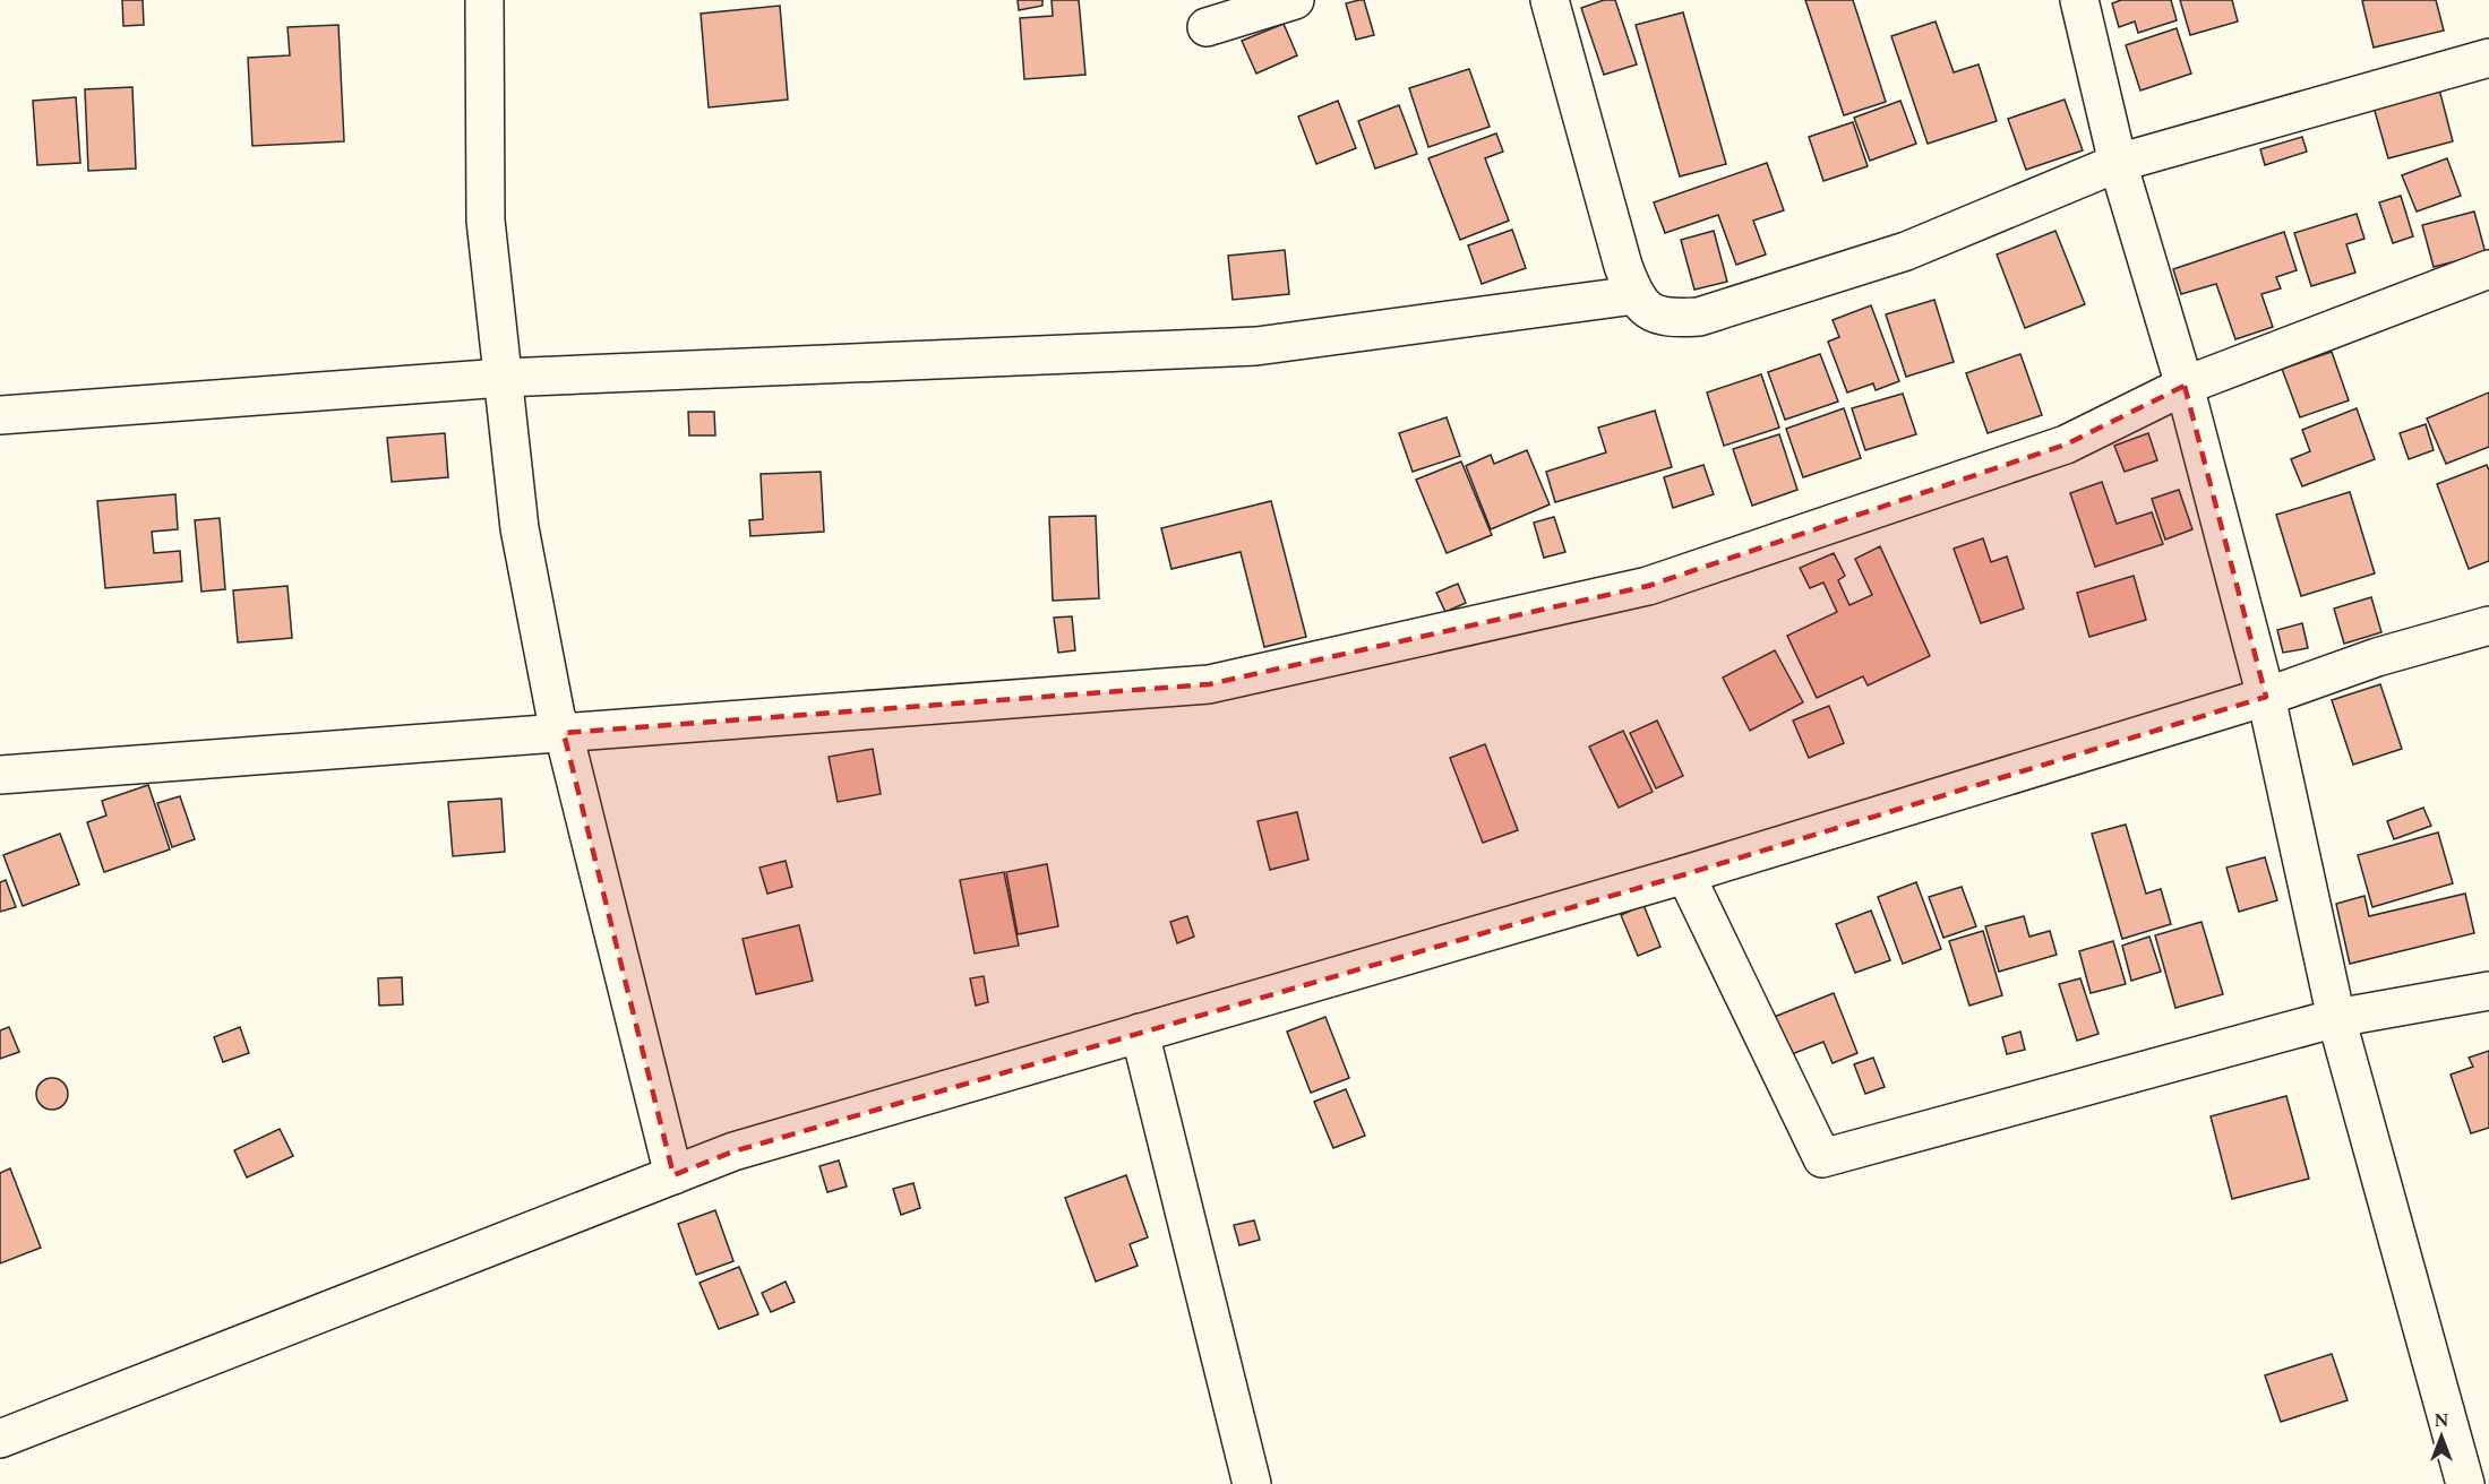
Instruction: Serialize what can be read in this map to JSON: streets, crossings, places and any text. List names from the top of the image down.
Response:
{
  "north": "top"
}
